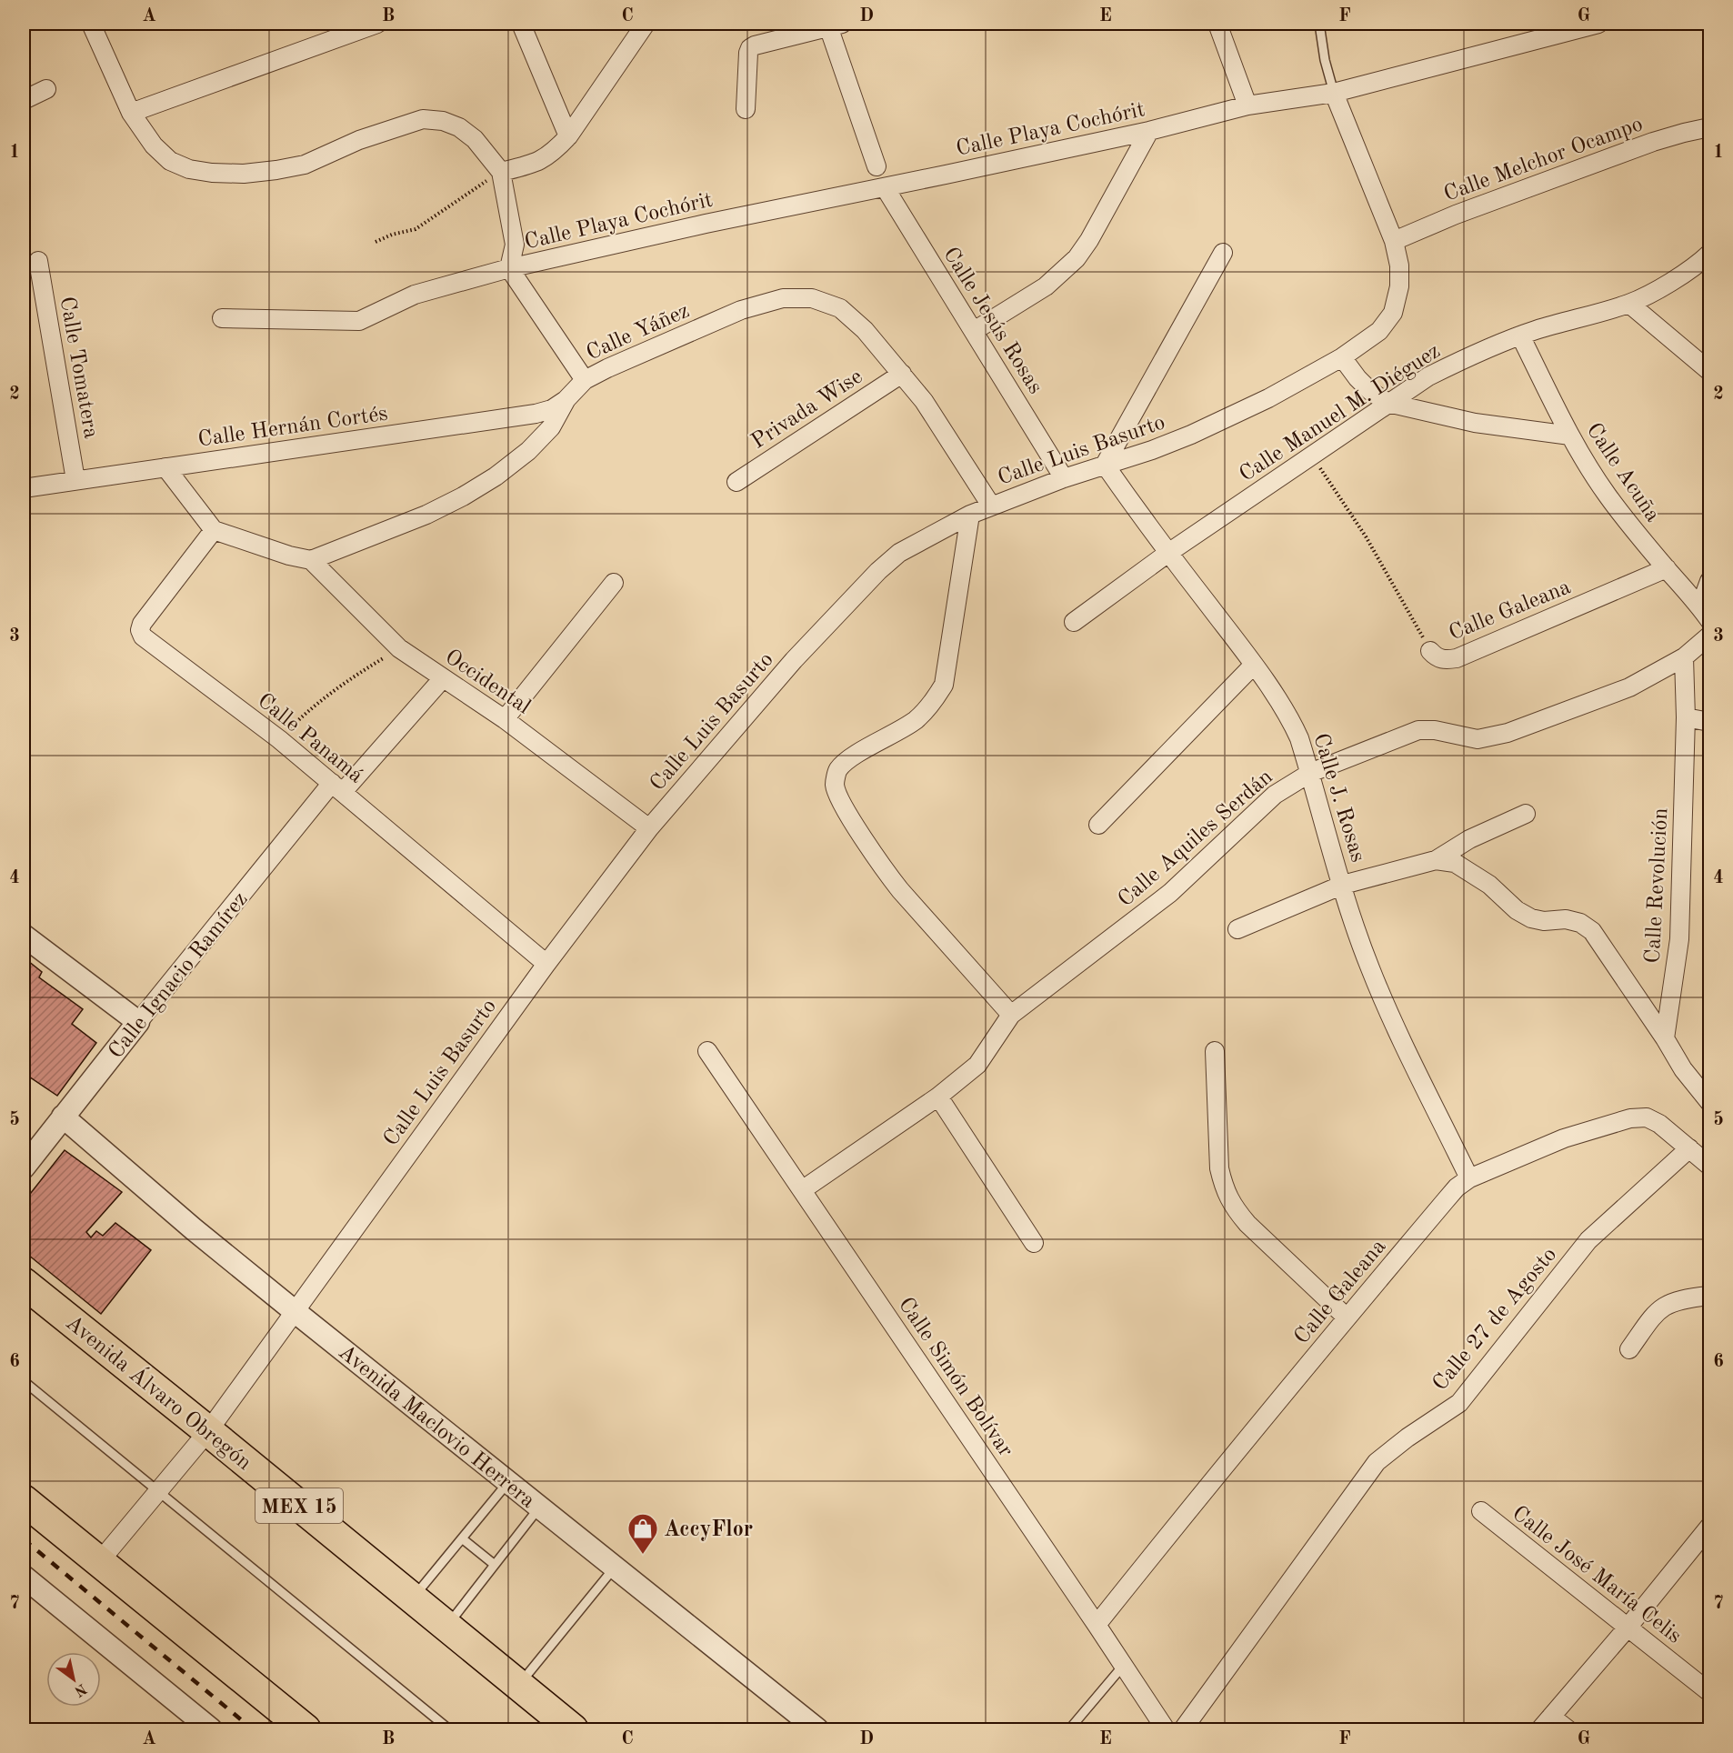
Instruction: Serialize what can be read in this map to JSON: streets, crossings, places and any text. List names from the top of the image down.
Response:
{
  "streets": {
    "highway": ["Avenida Álvaro Obregón", "MEX 15"],
    "street": [
      "Calle Playa Cochórit",
      "Calle Melchor Ocampo",
      "Calle Jesús Rosas",
      "Calle Yáñez",
      "Calle Tomatera",
      "Privada Wise",
      "Calle Manuel M. Diéguez",
      "Calle Hernán Cortés",
      "Calle Luis Basurto",
      "Calle Acuña",
      "Calle Galeana",
      "Occidental",
      "Calle Panamá",
      "Calle J. Rosas",
      "Calle Aquiles Serdán",
      "Calle Revolución",
      "Calle Ignacio Ramírez",
      "Calle 27 de Agosto",
      "Calle Simón Bolívar",
      "Avenida Maclovio Herrera",
      "Calle José María Celis"
    ]
  },
  "crossings": [
    ["Calle Playa Cochórit", "Calle Jesús Rosas"],
    ["Calle Playa Cochórit", "Calle Luis Basurto"],
    ["Calle Melchor Ocampo", "Calle Luis Basurto"],
    ["Calle Jesús Rosas", "Calle Luis Basurto"],
    ["Calle Yáñez", "Privada Wise"],
    ["Calle Yáñez", "Calle Hernán Cortés"],
    ["Calle Yáñez", "Calle Luis Basurto"],
    ["Calle Yáñez", "Occidental"],
    ["Calle Tomatera", "Calle Hernán Cortés"],
    ["Calle Manuel M. Diéguez", "Calle Acuña"],
    ["Calle Manuel M. Diéguez", "Calle Galeana"],
    ["Calle Manuel M. Diéguez", "Calle J. Rosas"],
    ["Calle Luis Basurto", "Occidental"],
    ["Calle Luis Basurto", "Calle Panamá"],
    ["Calle Luis Basurto", "Calle J. Rosas"],
    ["Calle Luis Basurto", "Avenida Álvaro Obregón"],
    ["Calle Luis Basurto", "Avenida Maclovio Herrera"],
    ["Calle Acuña", "Calle Galeana"],
    ["Calle Galeana", "Calle J. Rosas"],
    ["Calle Galeana", "Calle 27 de Agosto"],
    ["Calle Galeana", "Calle Simón Bolívar"],
    ["Occidental", "Calle Ignacio Ramírez"],
    ["Calle Panamá", "Calle Ignacio Ramírez"],
    ["Calle J. Rosas", "Calle Aquiles Serdán"],
    ["Calle Aquiles Serdán", "Calle Revolución"],
    ["Calle Aquiles Serdán", "Calle Simón Bolívar"],
    ["Calle Ignacio Ramírez", "Avenida Maclovio Herrera"]
  ],
  "places": {
    "shop": ["AccyFlor"]
  },
  "north": "bottom right",
  "grid": {
    "columns": [
      "A",
      "B",
      "C",
      "D",
      "E",
      "F",
      "G"
    ],
    "rows": [
      "1",
      "2",
      "3",
      "4",
      "5",
      "6",
      "7"
    ]
  }
}
